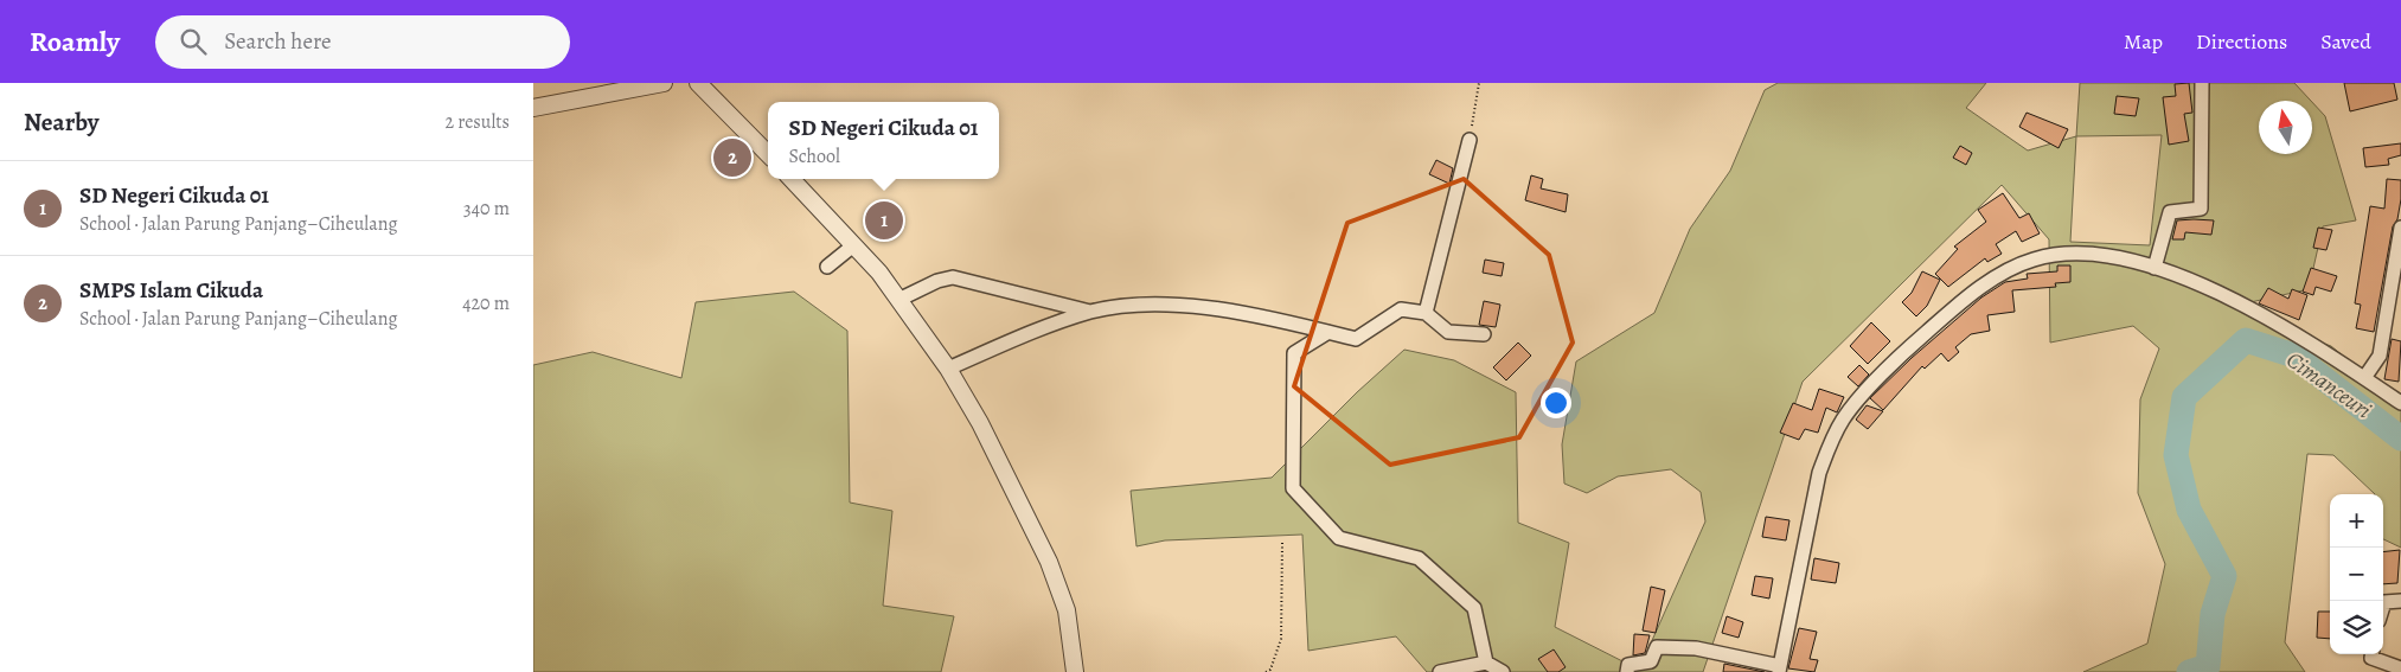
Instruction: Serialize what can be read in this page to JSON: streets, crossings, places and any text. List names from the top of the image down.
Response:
{
  "water": ["Cimanceuri"],
  "north": "top",
  "page": {
    "header": "Roamly",
    "search": "Search here",
    "nav": ["Map", "Directions", "Saved"],
    "heading": ["Nearby", "2 results"],
    "popup": ["SD Negeri Cikuda 01", "School"],
    "pins": ["2", "1"],
    "list": [
      {
        "mark": "1",
        "name": "SD Negeri Cikuda 01",
        "note": "School · Jalan Parung Panjang–Ciheulang",
        "value": "340 m"
      },
      {
        "mark": "2",
        "name": "SMPS Islam Cikuda",
        "note": "School · Jalan Parung Panjang–Ciheulang",
        "value": "420 m"
      }
    ],
    "map_buttons": ["+", "−"]
  }
}
